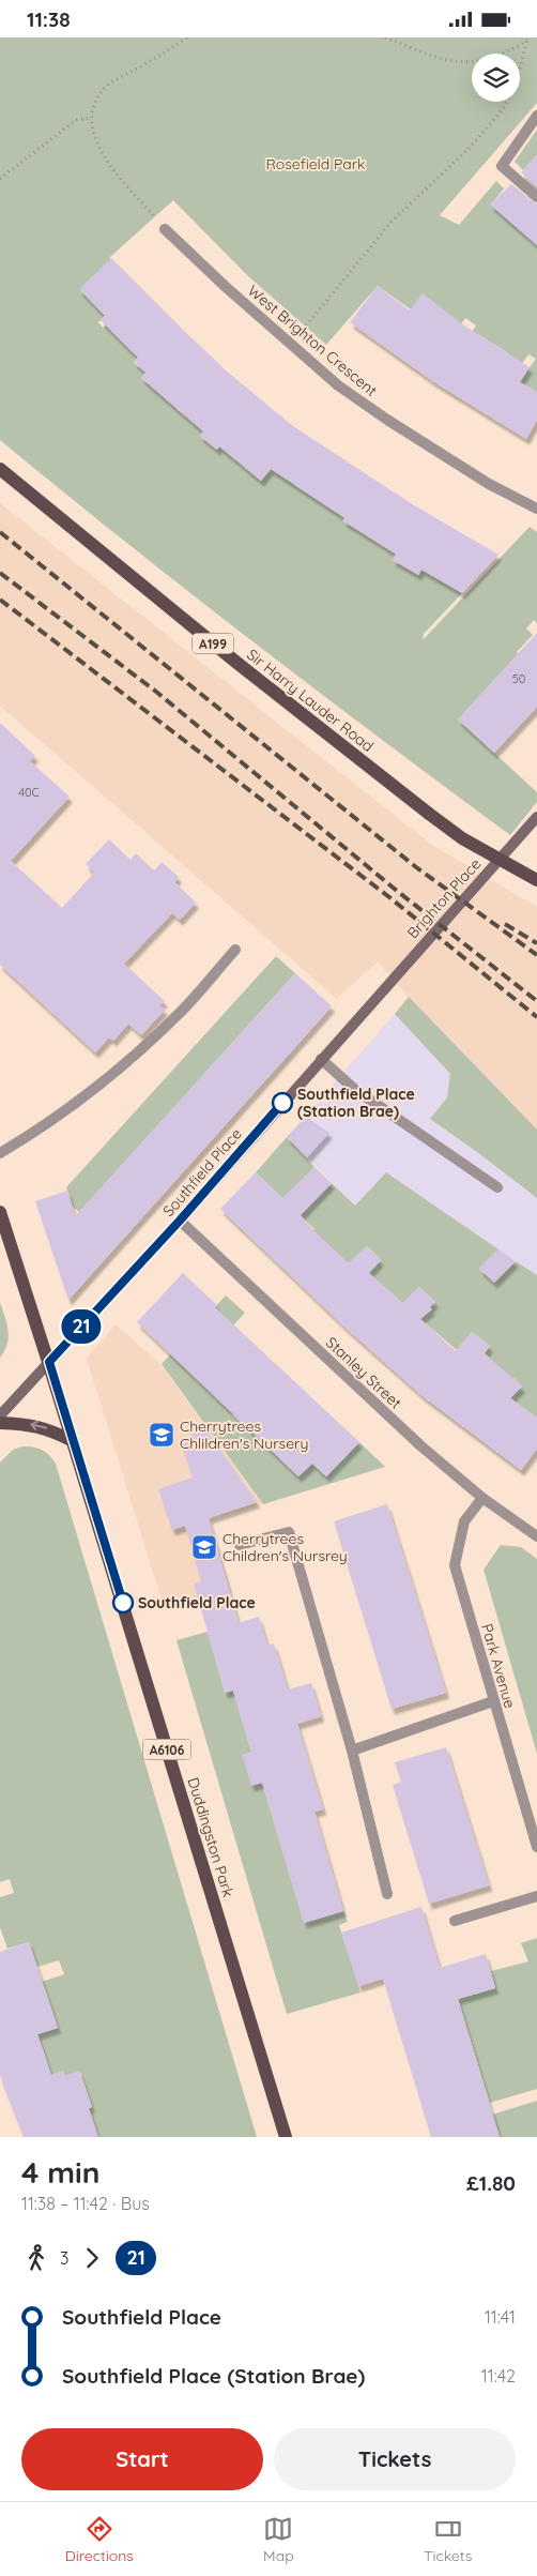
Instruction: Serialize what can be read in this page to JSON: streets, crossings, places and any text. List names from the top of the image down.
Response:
{
  "streets": {
    "main road": [
      "A199",
      "Sir Harry Lauder Road",
      "A6106",
      "Duddingston Park"
    ],
    "street": [
      "West Brighton Crescent",
      "Brighton Place",
      "Southfield Place",
      "Stanley Street",
      "Park Avenue"
    ]
  },
  "crossings": [
    ["Brighton Place", "Southfield Place"],
    ["Southfield Place", "Stanley Street"],
    ["Southfield Place", "A6106"],
    ["Southfield Place", "Duddingston Park"],
    ["Stanley Street", "Park Avenue"],
    ["A6106", "Duddingston Park"]
  ],
  "parks": ["Rosefield Park"],
  "places": {
    "other": ["Southfield Place (Station Brae)", "Southfield Place"],
    "school or university": ["Cherrytrees Chlildren's Nursery", "Cherrytrees Children's Nursrey"]
  },
  "lines": ["bus line 21"],
  "house_numbers": ["50", "40C"],
  "page": {
    "status": "11:38",
    "on_map": "21",
    "heading": ["4 min", "11:38 – 11:42 · Bus", "£1.80"],
    "legs": ["3", "21"],
    "list": [
      {
        "name": "Southfield Place",
        "value": "11:41"
      },
      {
        "name": "Southfield Place (Station Brae)",
        "value": "11:42"
      }
    ],
    "buttons": ["Start", "Tickets"],
    "tabs": ["Directions", "Map", "Tickets"]
  }
}
